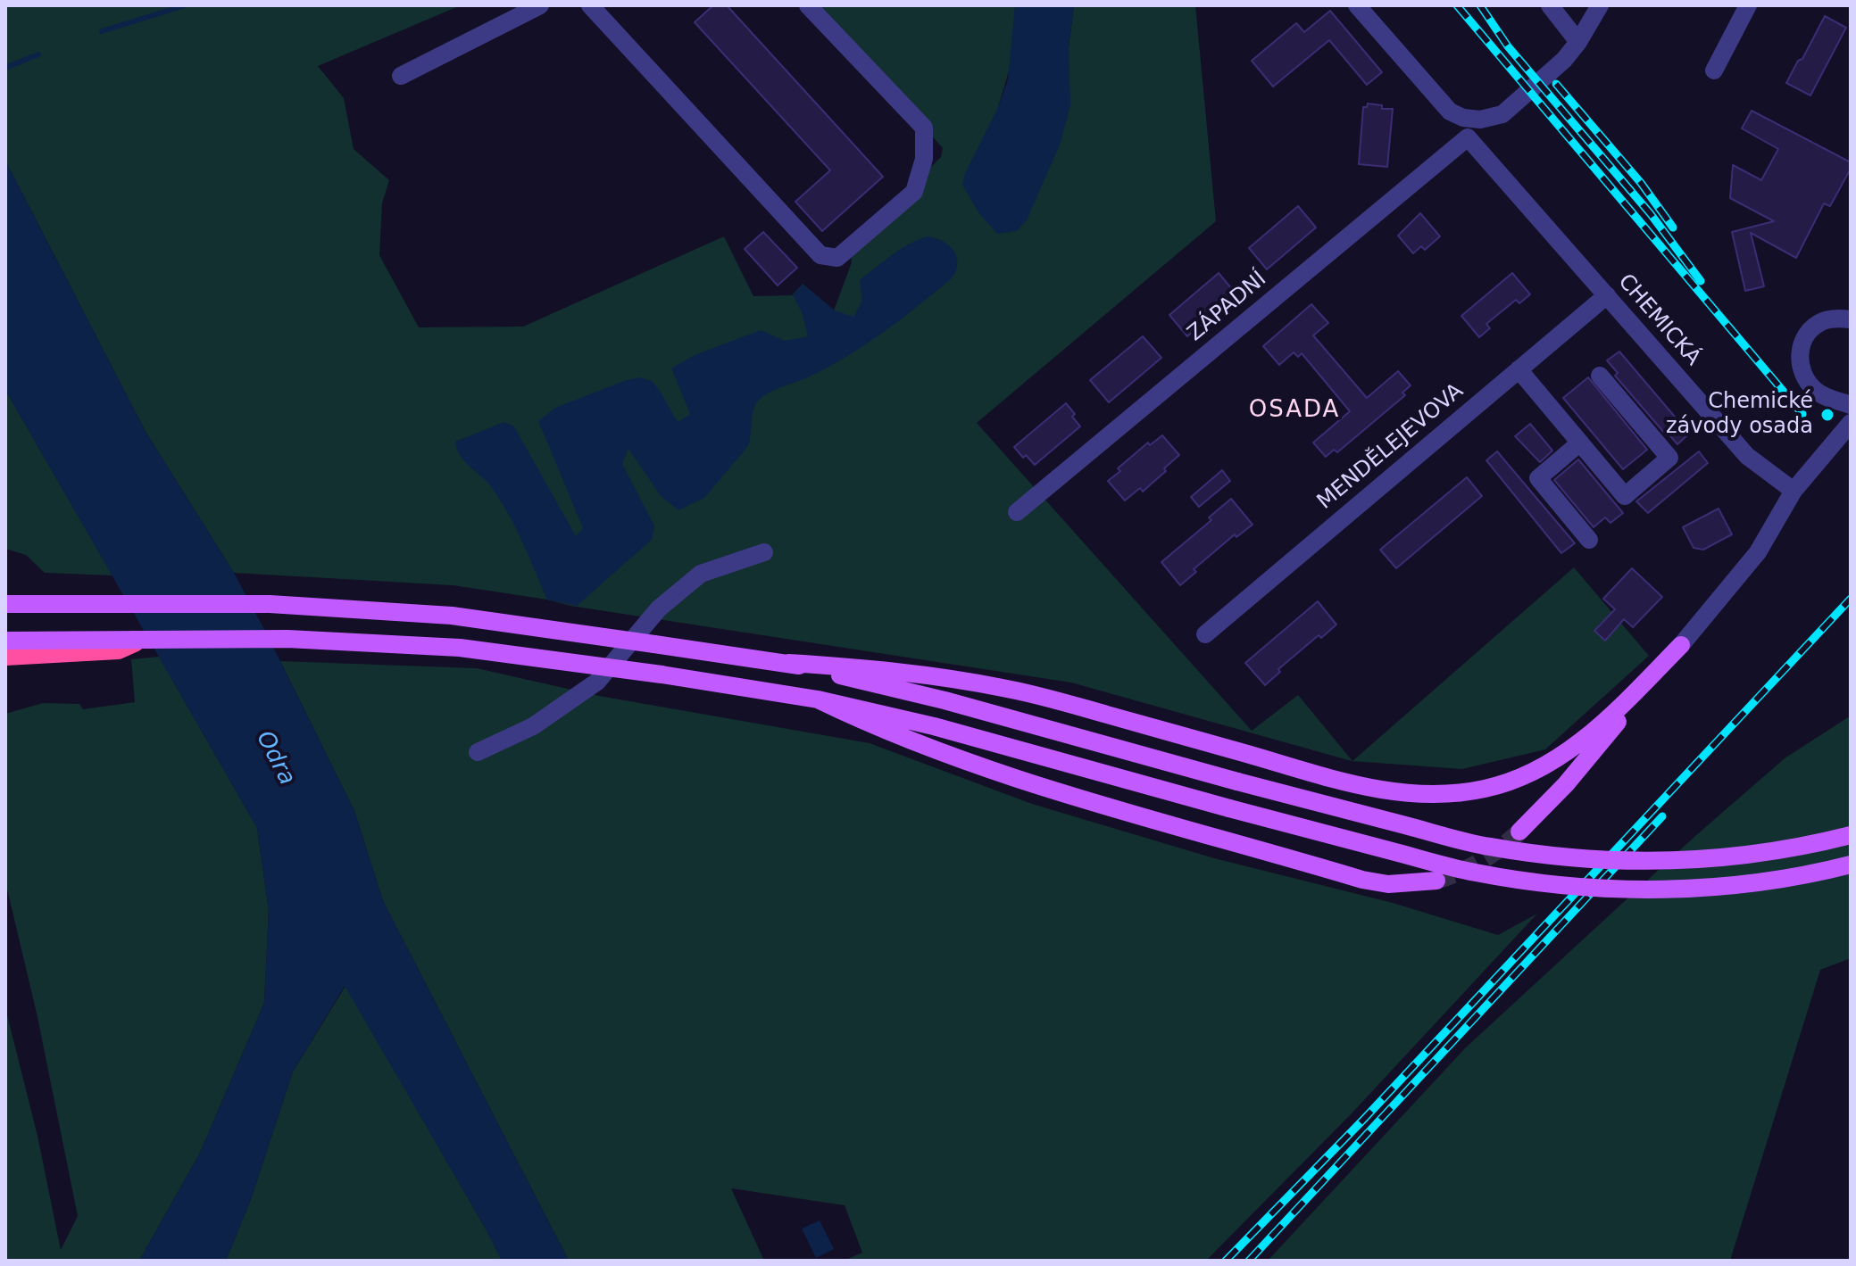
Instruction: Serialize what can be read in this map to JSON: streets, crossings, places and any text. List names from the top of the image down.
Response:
{
  "streets": {
    "street": ["ZÁPADNÍ", "CHEMICKÁ", "MENDĚLEJEVOVA"]
  },
  "crossings": [
    ["ZÁPADNÍ", "CHEMICKÁ"],
    ["CHEMICKÁ", "MENDĚLEJEVOVA"]
  ],
  "districts": ["OSADA"],
  "water": ["Odra"],
  "places": ["Chemické závody osada"]
}
